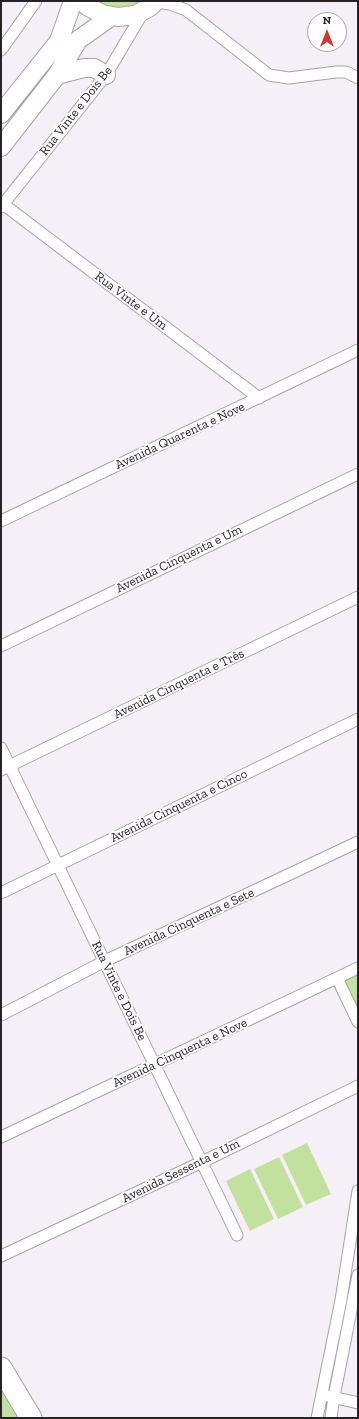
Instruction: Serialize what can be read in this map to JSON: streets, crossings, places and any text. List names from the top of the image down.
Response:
{
  "streets": {
    "street": [
      "Rua Vinte e Dois Be",
      "Rua Vinte e Um",
      "Avenida Quarenta e Nove",
      "Avenida Cinquenta e Um",
      "Avenida Cinquenta e Três",
      "Avenida Cinquenta e Cinco",
      "Avenida Cinquenta e Sete",
      "Avenida Cinquenta e Nove",
      "Avenida Sessenta e Um"
    ]
  },
  "crossings": [
    ["Rua Vinte e Dois Be", "Rua Vinte e Um"],
    ["Rua Vinte e Dois Be", "Avenida Cinquenta e Três"],
    ["Rua Vinte e Dois Be", "Avenida Cinquenta e Cinco"],
    ["Rua Vinte e Dois Be", "Avenida Cinquenta e Sete"],
    ["Rua Vinte e Dois Be", "Avenida Cinquenta e Nove"],
    ["Rua Vinte e Dois Be", "Avenida Sessenta e Um"],
    ["Rua Vinte e Um", "Avenida Quarenta e Nove"]
  ],
  "north": "top"
}
